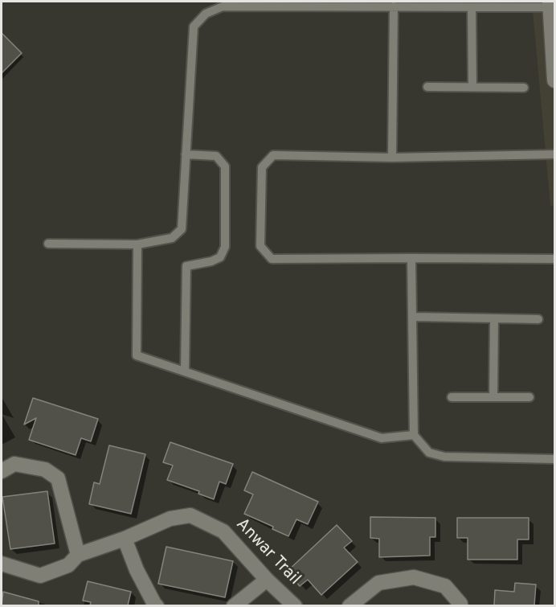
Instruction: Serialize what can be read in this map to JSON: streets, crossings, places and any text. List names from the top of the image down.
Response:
{
  "streets": {
    "street": ["Anwar Trail"]
  }
}
